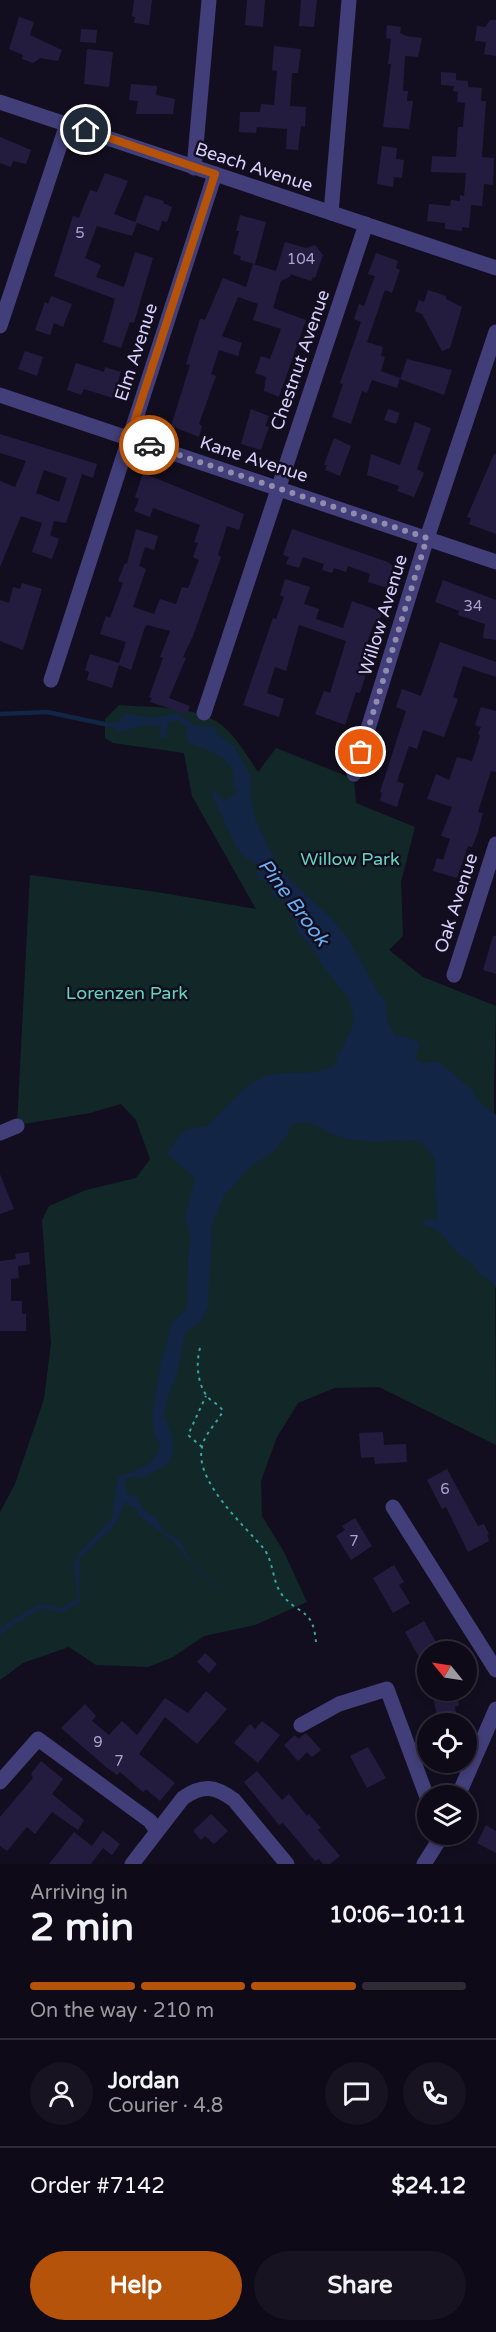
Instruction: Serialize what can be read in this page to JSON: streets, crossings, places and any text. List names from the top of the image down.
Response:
{
  "streets": {
    "street": [
      "Beach Avenue",
      "Elm Avenue",
      "Chestnut Avenue",
      "Kane Avenue",
      "Willow Avenue",
      "Oak Avenue"
    ]
  },
  "crossings": [
    ["Beach Avenue", "Elm Avenue"],
    ["Beach Avenue", "Chestnut Avenue"],
    ["Elm Avenue", "Kane Avenue"],
    ["Chestnut Avenue", "Kane Avenue"],
    ["Kane Avenue", "Willow Avenue"]
  ],
  "water": ["Pine Brook"],
  "parks": ["Willow Park", "Lorenzen Park"],
  "house_numbers": [
    "5",
    "104",
    "34",
    "6",
    "7",
    "9",
    "7"
  ],
  "north": "top left",
  "page": {
    "heading": ["2 min", "Arriving in", "10:06–10:11"],
    "panel": [
      "Jordan",
      "Courier · 4.8",
      "Order #7142",
      "$24.12"
    ],
    "bar": "On the way · 210 m",
    "buttons": ["Help", "Share"]
  }
}
